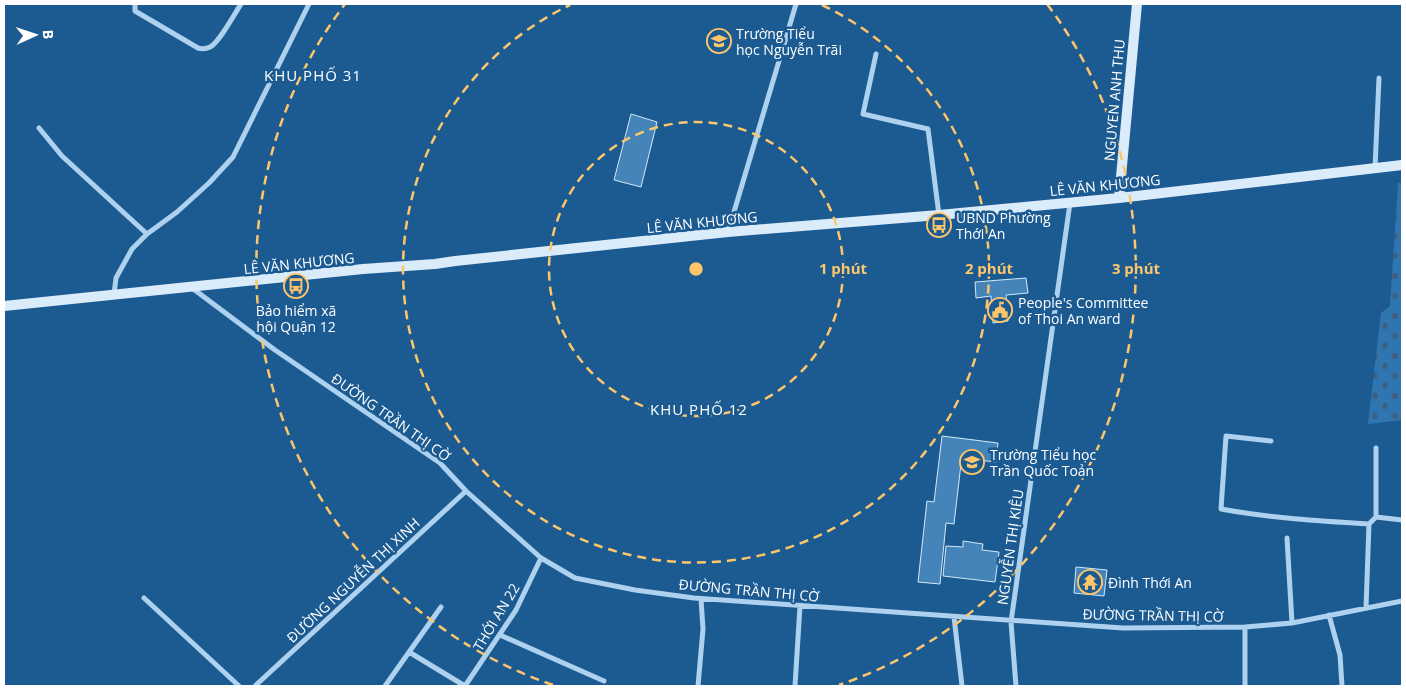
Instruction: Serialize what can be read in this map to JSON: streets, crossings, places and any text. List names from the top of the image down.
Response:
{
  "streets": {
    "main road": ["NGUYEN ANH THU", "LÊ VĂN KHƯƠNG"],
    "street": [
      "ĐƯỜNG TRẦN THỊ CỜ",
      "NGUYỄN THỊ KIÊU",
      "ĐƯỜNG NGUYỄN THỊ XINH",
      "THỚI AN 22"
    ]
  },
  "crossings": [
    ["NGUYEN ANH THU", "LÊ VĂN KHƯƠNG"],
    ["LÊ VĂN KHƯƠNG", "ĐƯỜNG TRẦN THỊ CỜ"],
    ["LÊ VĂN KHƯƠNG", "NGUYỄN THỊ KIÊU"],
    ["ĐƯỜNG TRẦN THỊ CỜ", "NGUYỄN THỊ KIÊU"],
    ["ĐƯỜNG TRẦN THỊ CỜ", "ĐƯỜNG NGUYỄN THỊ XINH"],
    ["ĐƯỜNG TRẦN THỊ CỜ", "THỚI AN 22"]
  ],
  "districts": ["KHU PHỐ 31", "KHU PHỐ 12"],
  "places": {
    "school or university": ["Trường Tiểu học Nguyễn Trãi", "Trường Tiểu học Trần Quốc Toản"],
    "bus stop": ["UBND Phường Thới An", "Bảo hiểm xã hội Quận 12"],
    "public building": ["People's Committee of Thoi An ward"],
    "temple": ["Đình Thới An"]
  },
  "north": "right",
  "rings": ["1 phút", "2 phút", "3 phút"]
}
